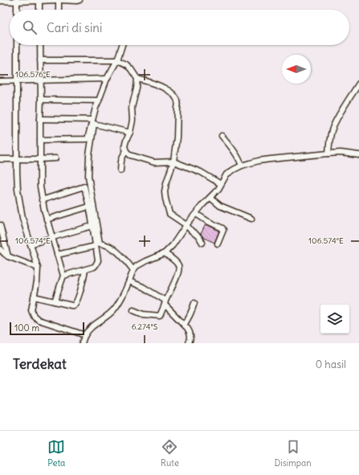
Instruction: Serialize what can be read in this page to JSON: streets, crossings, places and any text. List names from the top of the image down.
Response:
{
  "scale_bar": "100 m",
  "north": "left",
  "page": {
    "search": "Cari di sini",
    "scale": "100 m",
    "heading": ["Terdekat", "0 hasil"],
    "nav": ["Peta", "Rute", "Disimpan"]
  },
  "coordinates": ["106.576°E", "106.574°E", "6.274°S"]
}
